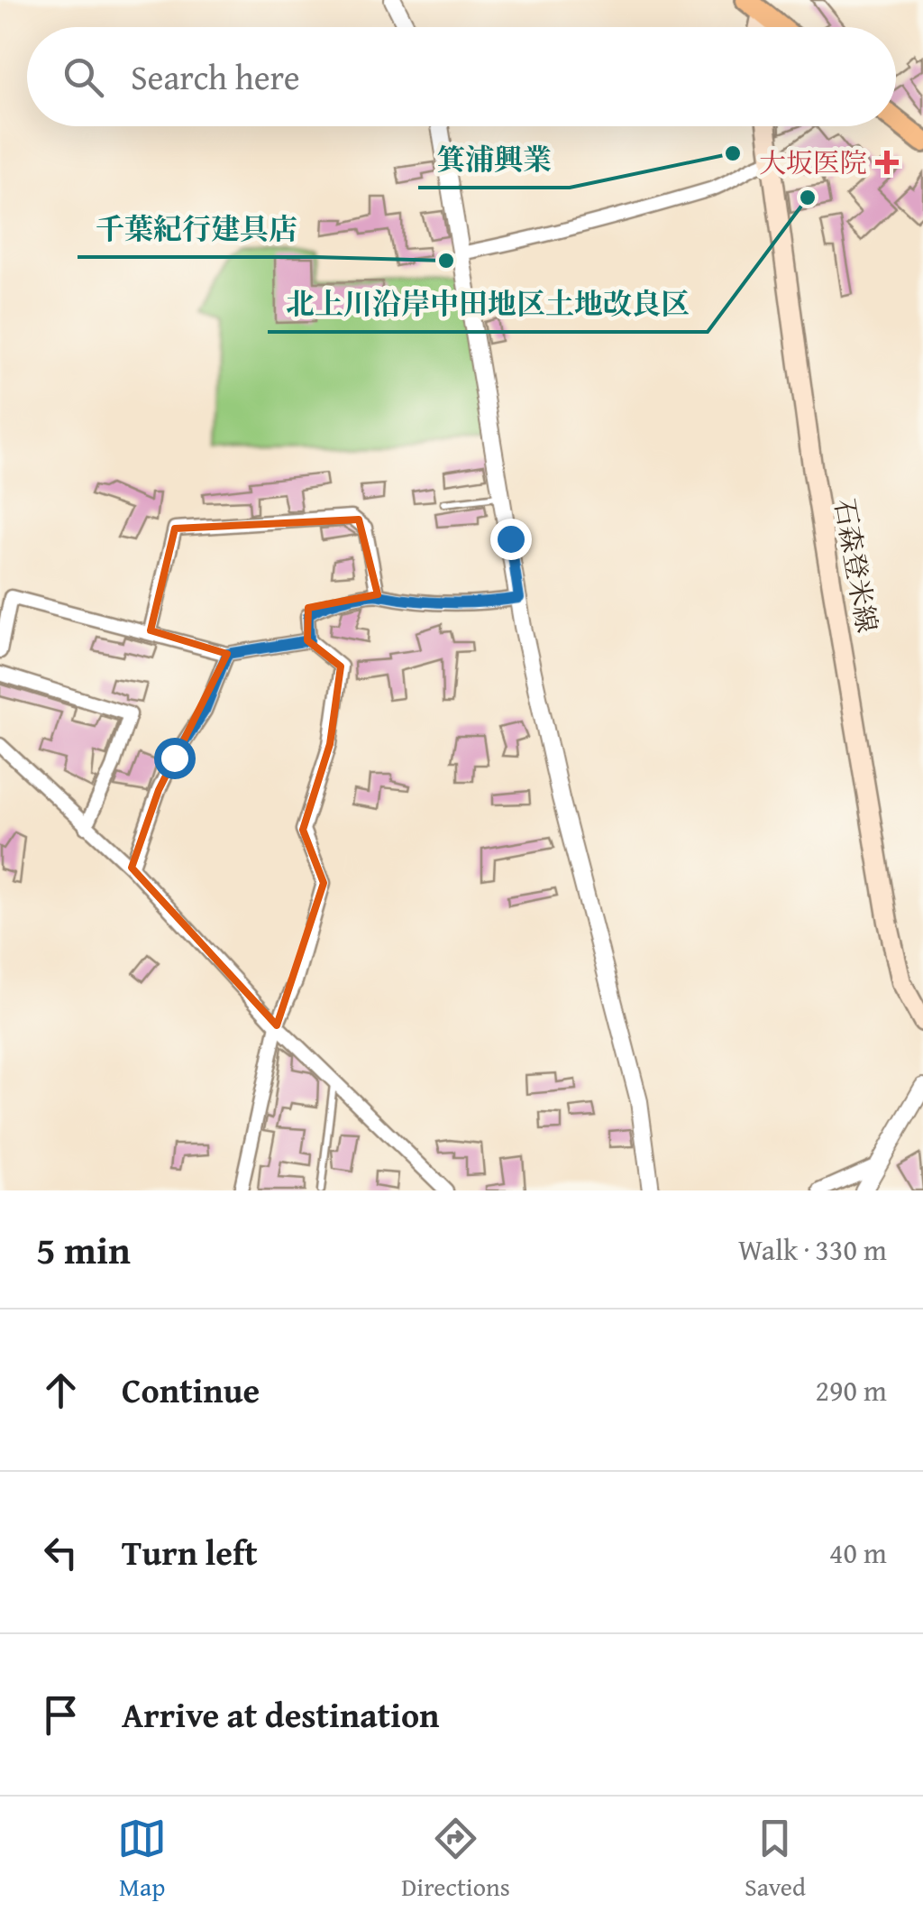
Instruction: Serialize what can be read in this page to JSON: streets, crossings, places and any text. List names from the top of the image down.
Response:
{
  "streets": {
    "main road": ["石森登米線"]
  },
  "places": {
    "other": ["箕浦興業", "北上川沿岸中田地区土地改良区", "千葉紀行建具店"],
    "health": ["大坂医院"]
  },
  "page": {
    "search": "Search here",
    "heading": ["5 min", "Walk · 330 m"],
    "list": [
      ["Continue", "290 m"],
      ["Turn left", "40 m"],
      "Arrive at destination"
    ],
    "nav": ["Map", "Directions", "Saved"]
  }
}
